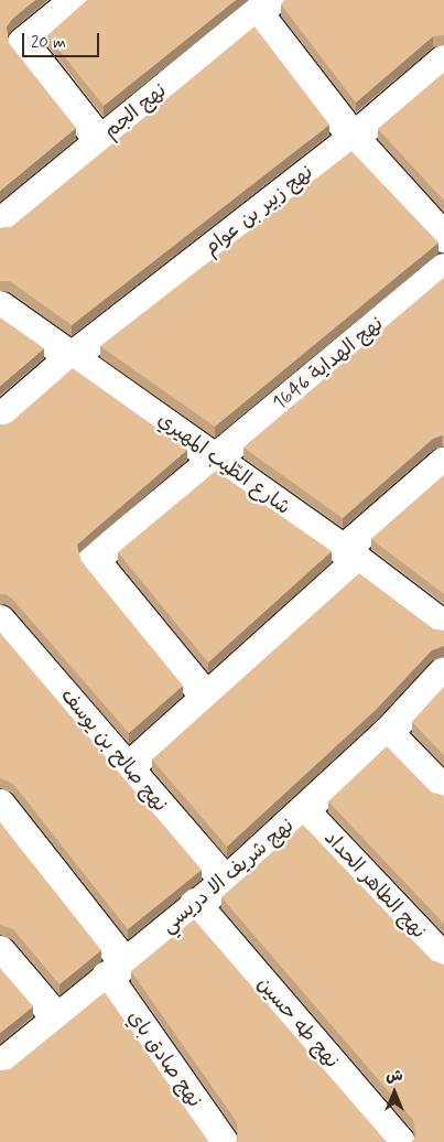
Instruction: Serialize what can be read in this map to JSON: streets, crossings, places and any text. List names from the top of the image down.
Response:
{
  "streets": {
    "street": [
      "نهج الجم",
      "نهج زبير بن عوام",
      "نهج الهداية 1646",
      "شارع الطّيب المهيري",
      "نهج صالح بن يوسف",
      "نهج شريف الا دريسي",
      "نهج الطاهر الحداد",
      "نهج طه حسين",
      "نهج صادق باي"
    ]
  },
  "crossings": [
    ["نهج زبير بن عوام", "شارع الطّيب المهيري"],
    ["نهج الهداية 1646", "شارع الطّيب المهيري"],
    ["نهج صالح بن يوسف", "نهج شريف الا دريسي"],
    ["نهج شريف الا دريسي", "نهج الطاهر الحداد"],
    ["نهج شريف الا دريسي", "نهج طه حسين"],
    ["نهج شريف الا دريسي", "نهج صادق باي"]
  ],
  "scale_bar": "20 m",
  "north": "top"
}
